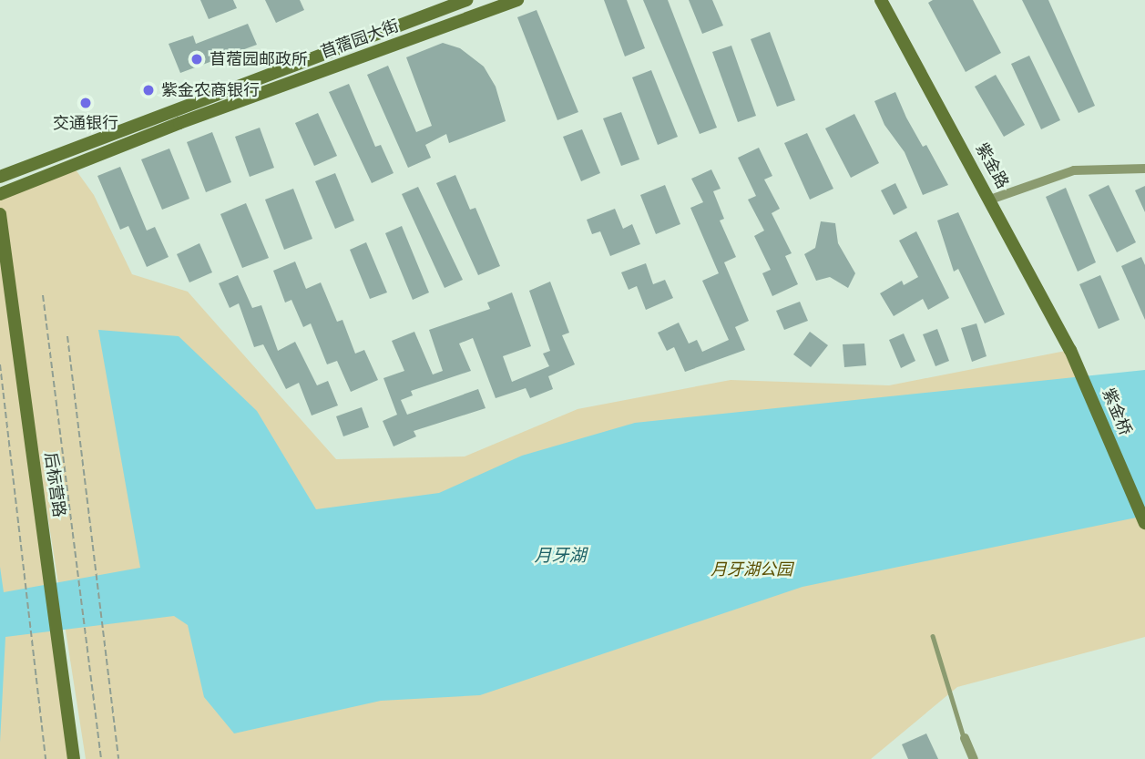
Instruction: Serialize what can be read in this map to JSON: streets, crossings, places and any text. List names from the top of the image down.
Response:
{
  "streets": {
    "main road": [
      "苜蓿园大街",
      "紫金路",
      "紫金桥",
      "后标营路"
    ]
  },
  "crossings": [
    ["紫金路", "紫金桥"]
  ],
  "water": ["月牙湖"],
  "parks": ["月牙湖公园"],
  "places": ["苜蓿园邮政所", "紫金农商银行", "交通银行"]
}
